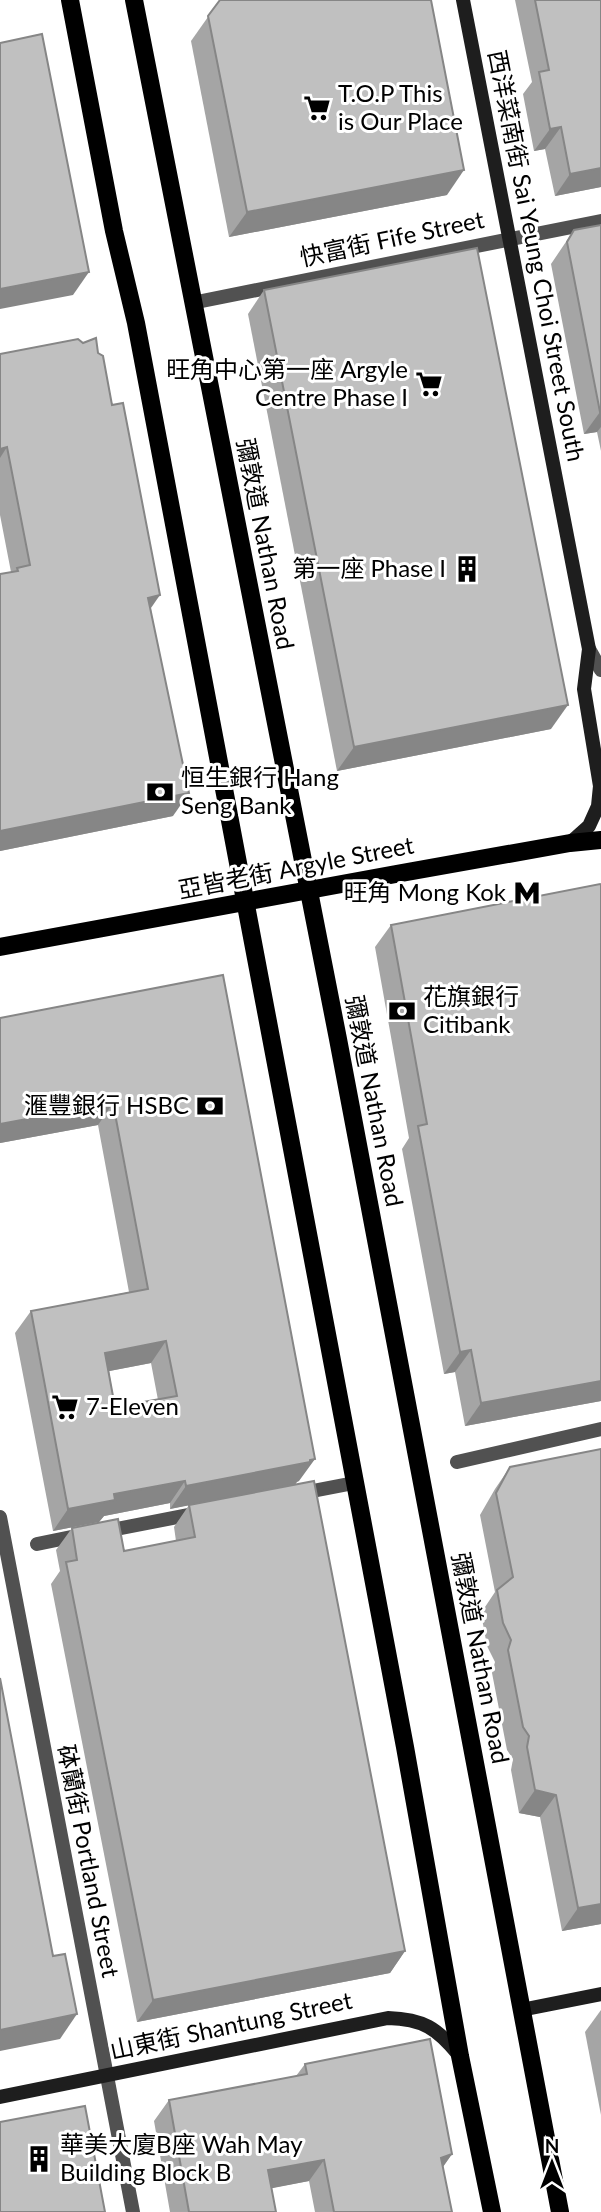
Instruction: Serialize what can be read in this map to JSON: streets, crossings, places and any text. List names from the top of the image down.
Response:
{
  "streets": {
    "main road": ["彌敦道 Nathan Road", "亞皆老街 Argyle Street"],
    "street": [
      "快富街 Fife Street",
      "西洋菜南街 Sai Yeung Choi Street South",
      "砵蘭街 Portland Street",
      "山東街 Shantung Street"
    ]
  },
  "crossings": [
    ["快富街 Fife Street", "西洋菜南街 Sai Yeung Choi Street South"],
    ["快富街 Fife Street", "彌敦道 Nathan Road"],
    ["西洋菜南街 Sai Yeung Choi Street South", "亞皆老街 Argyle Street"],
    ["彌敦道 Nathan Road", "亞皆老街 Argyle Street"],
    ["砵蘭街 Portland Street", "山東街 Shantung Street"]
  ],
  "places": {
    "supermarket": ["T.O.P This is Our Place", "旺角中心第一座 Argyle Centre Phase I", "7-Eleven"],
    "building": ["第一座 Phase I", "華美大廈B座 Wah May Building Block B"],
    "bank": ["恒生銀行 Hang Seng Bank", "花旗銀行 Citibank", "滙豐銀行 HSBC"],
    "metro station": ["旺角 Mong Kok"]
  },
  "north": "top"
}
